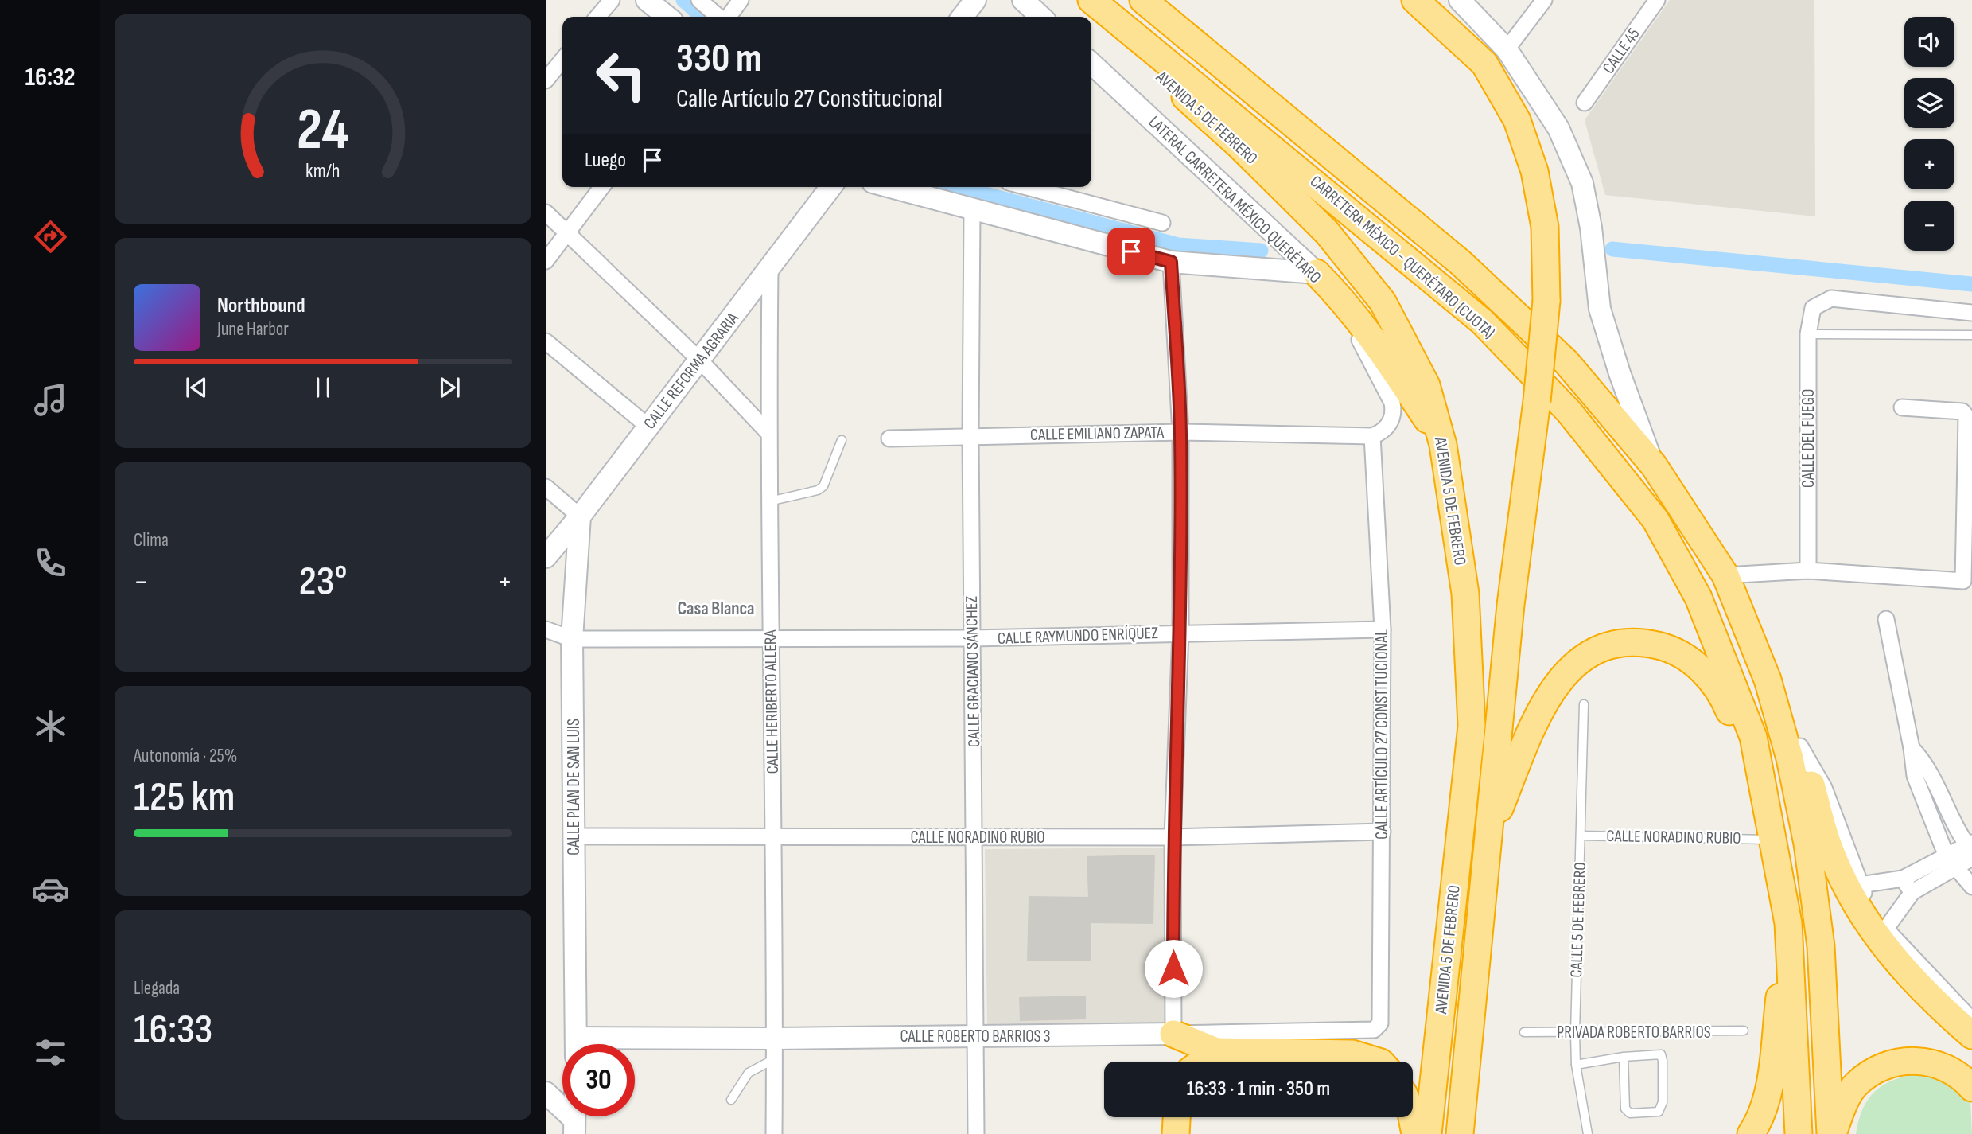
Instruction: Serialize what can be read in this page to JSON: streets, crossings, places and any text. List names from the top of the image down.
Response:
{
  "streets": {
    "highway": ["AVENIDA 5 DE FEBRERO", "CARRETERA MÉXICO - QUERÉTARO (CUOTA)"],
    "street": [
      "CALLE 45",
      "LATERAL CARRETERA MÉXICO QUERÉTARO",
      "CALLE REFORMA AGRARIA",
      "CALLE EMILIANO ZAPATA",
      "CALLE DEL FUEGO",
      "CALLE RAYMUNDO ENRÍQUEZ",
      "CALLE GRACIANO SÁNCHEZ",
      "CALLE HERIBERTO ALLERA",
      "CALLE ARTÍCULO 27 CONSTITUCIONAL",
      "CALLE PLAN DE SAN LUIS",
      "CALLE NORADINO RUBIO",
      "CALLE ROBERTO BARRIOS 3"
    ],
    "lane": ["CALLE 5 DE FEBRERO", "PRIVADA ROBERTO BARRIOS"]
  },
  "crossings": [
    ["LATERAL CARRETERA MÉXICO QUERÉTARO", "CALLE EMILIANO ZAPATA"],
    ["LATERAL CARRETERA MÉXICO QUERÉTARO", "CALLE ARTÍCULO 27 CONSTITUCIONAL"],
    ["CALLE REFORMA AGRARIA", "CALLE HERIBERTO ALLERA"],
    ["CALLE REFORMA AGRARIA", "CALLE PLAN DE SAN LUIS"],
    ["CALLE EMILIANO ZAPATA", "CALLE GRACIANO SÁNCHEZ"],
    ["CALLE EMILIANO ZAPATA", "CALLE ARTÍCULO 27 CONSTITUCIONAL"],
    ["CALLE RAYMUNDO ENRÍQUEZ", "CALLE GRACIANO SÁNCHEZ"],
    ["CALLE RAYMUNDO ENRÍQUEZ", "CALLE HERIBERTO ALLERA"],
    ["CALLE RAYMUNDO ENRÍQUEZ", "CALLE ARTÍCULO 27 CONSTITUCIONAL"],
    ["CALLE RAYMUNDO ENRÍQUEZ", "CALLE PLAN DE SAN LUIS"],
    ["CALLE GRACIANO SÁNCHEZ", "CALLE NORADINO RUBIO"],
    ["CALLE GRACIANO SÁNCHEZ", "CALLE ROBERTO BARRIOS 3"],
    ["CALLE HERIBERTO ALLERA", "CALLE NORADINO RUBIO"],
    ["CALLE HERIBERTO ALLERA", "CALLE ROBERTO BARRIOS 3"],
    ["CALLE ARTÍCULO 27 CONSTITUCIONAL", "CALLE NORADINO RUBIO"],
    ["CALLE ARTÍCULO 27 CONSTITUCIONAL", "CALLE ROBERTO BARRIOS 3"],
    ["CALLE PLAN DE SAN LUIS", "CALLE NORADINO RUBIO"],
    ["CALLE NORADINO RUBIO", "CALLE 5 DE FEBRERO"],
    ["CALLE 5 DE FEBRERO", "PRIVADA ROBERTO BARRIOS"]
  ],
  "districts": ["Casa Blanca"],
  "page": {
    "tabs": "16:32",
    "map_buttons": ["+", "−"],
    "turn": ["330 m", "Calle Artículo 27 Constitucional"],
    "then": "Luego",
    "song": ["Northbound", "June Harbor"],
    "tile": [
      "Clima",
      ["Autonomía · 25%", "125 km"],
      ["Llegada", "16:33"]
    ],
    "heat": ["−", "23°", "+"],
    "limit": "30",
    "trip": "16:33 · 1 min · 350 m",
    "gauge": ["24", "km/h"]
  }
}
